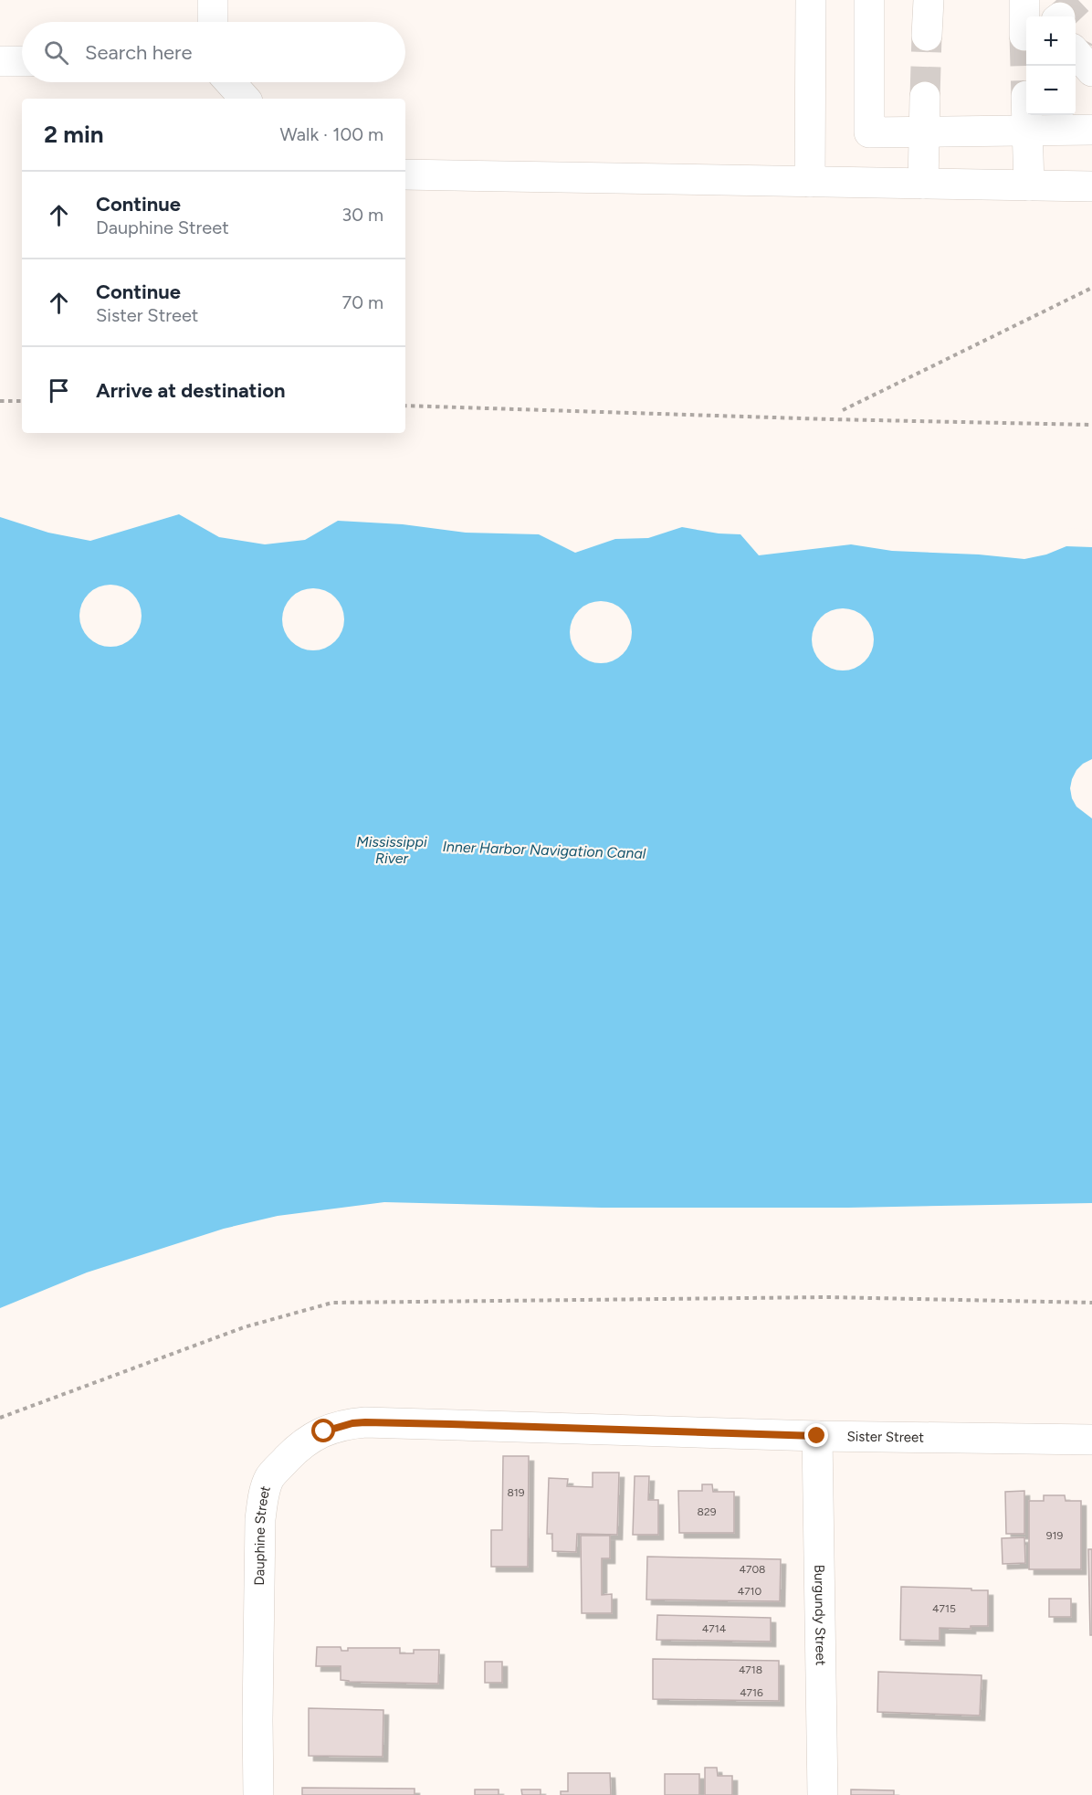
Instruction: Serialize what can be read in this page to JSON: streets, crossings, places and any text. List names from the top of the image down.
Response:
{
  "streets": {
    "street": ["Sister Street", "Dauphine Street", "Burgundy Street"]
  },
  "crossings": [
    ["Sister Street", "Dauphine Street"],
    ["Sister Street", "Burgundy Street"]
  ],
  "water": ["Mississippi River", "Inner Harbor Navigation Canal"],
  "house_numbers": [
    "819",
    "829",
    "919",
    "4708",
    "4710",
    "4715",
    "4714",
    "4718",
    "4716"
  ],
  "page": {
    "map_buttons": ["+", "−"],
    "search": "Search here",
    "heading": ["2 min", "Walk · 100 m"],
    "list": [
      ["Continue", "Dauphine Street", "30 m"],
      ["Continue", "Sister Street", "70 m"],
      "Arrive at destination"
    ]
  }
}
